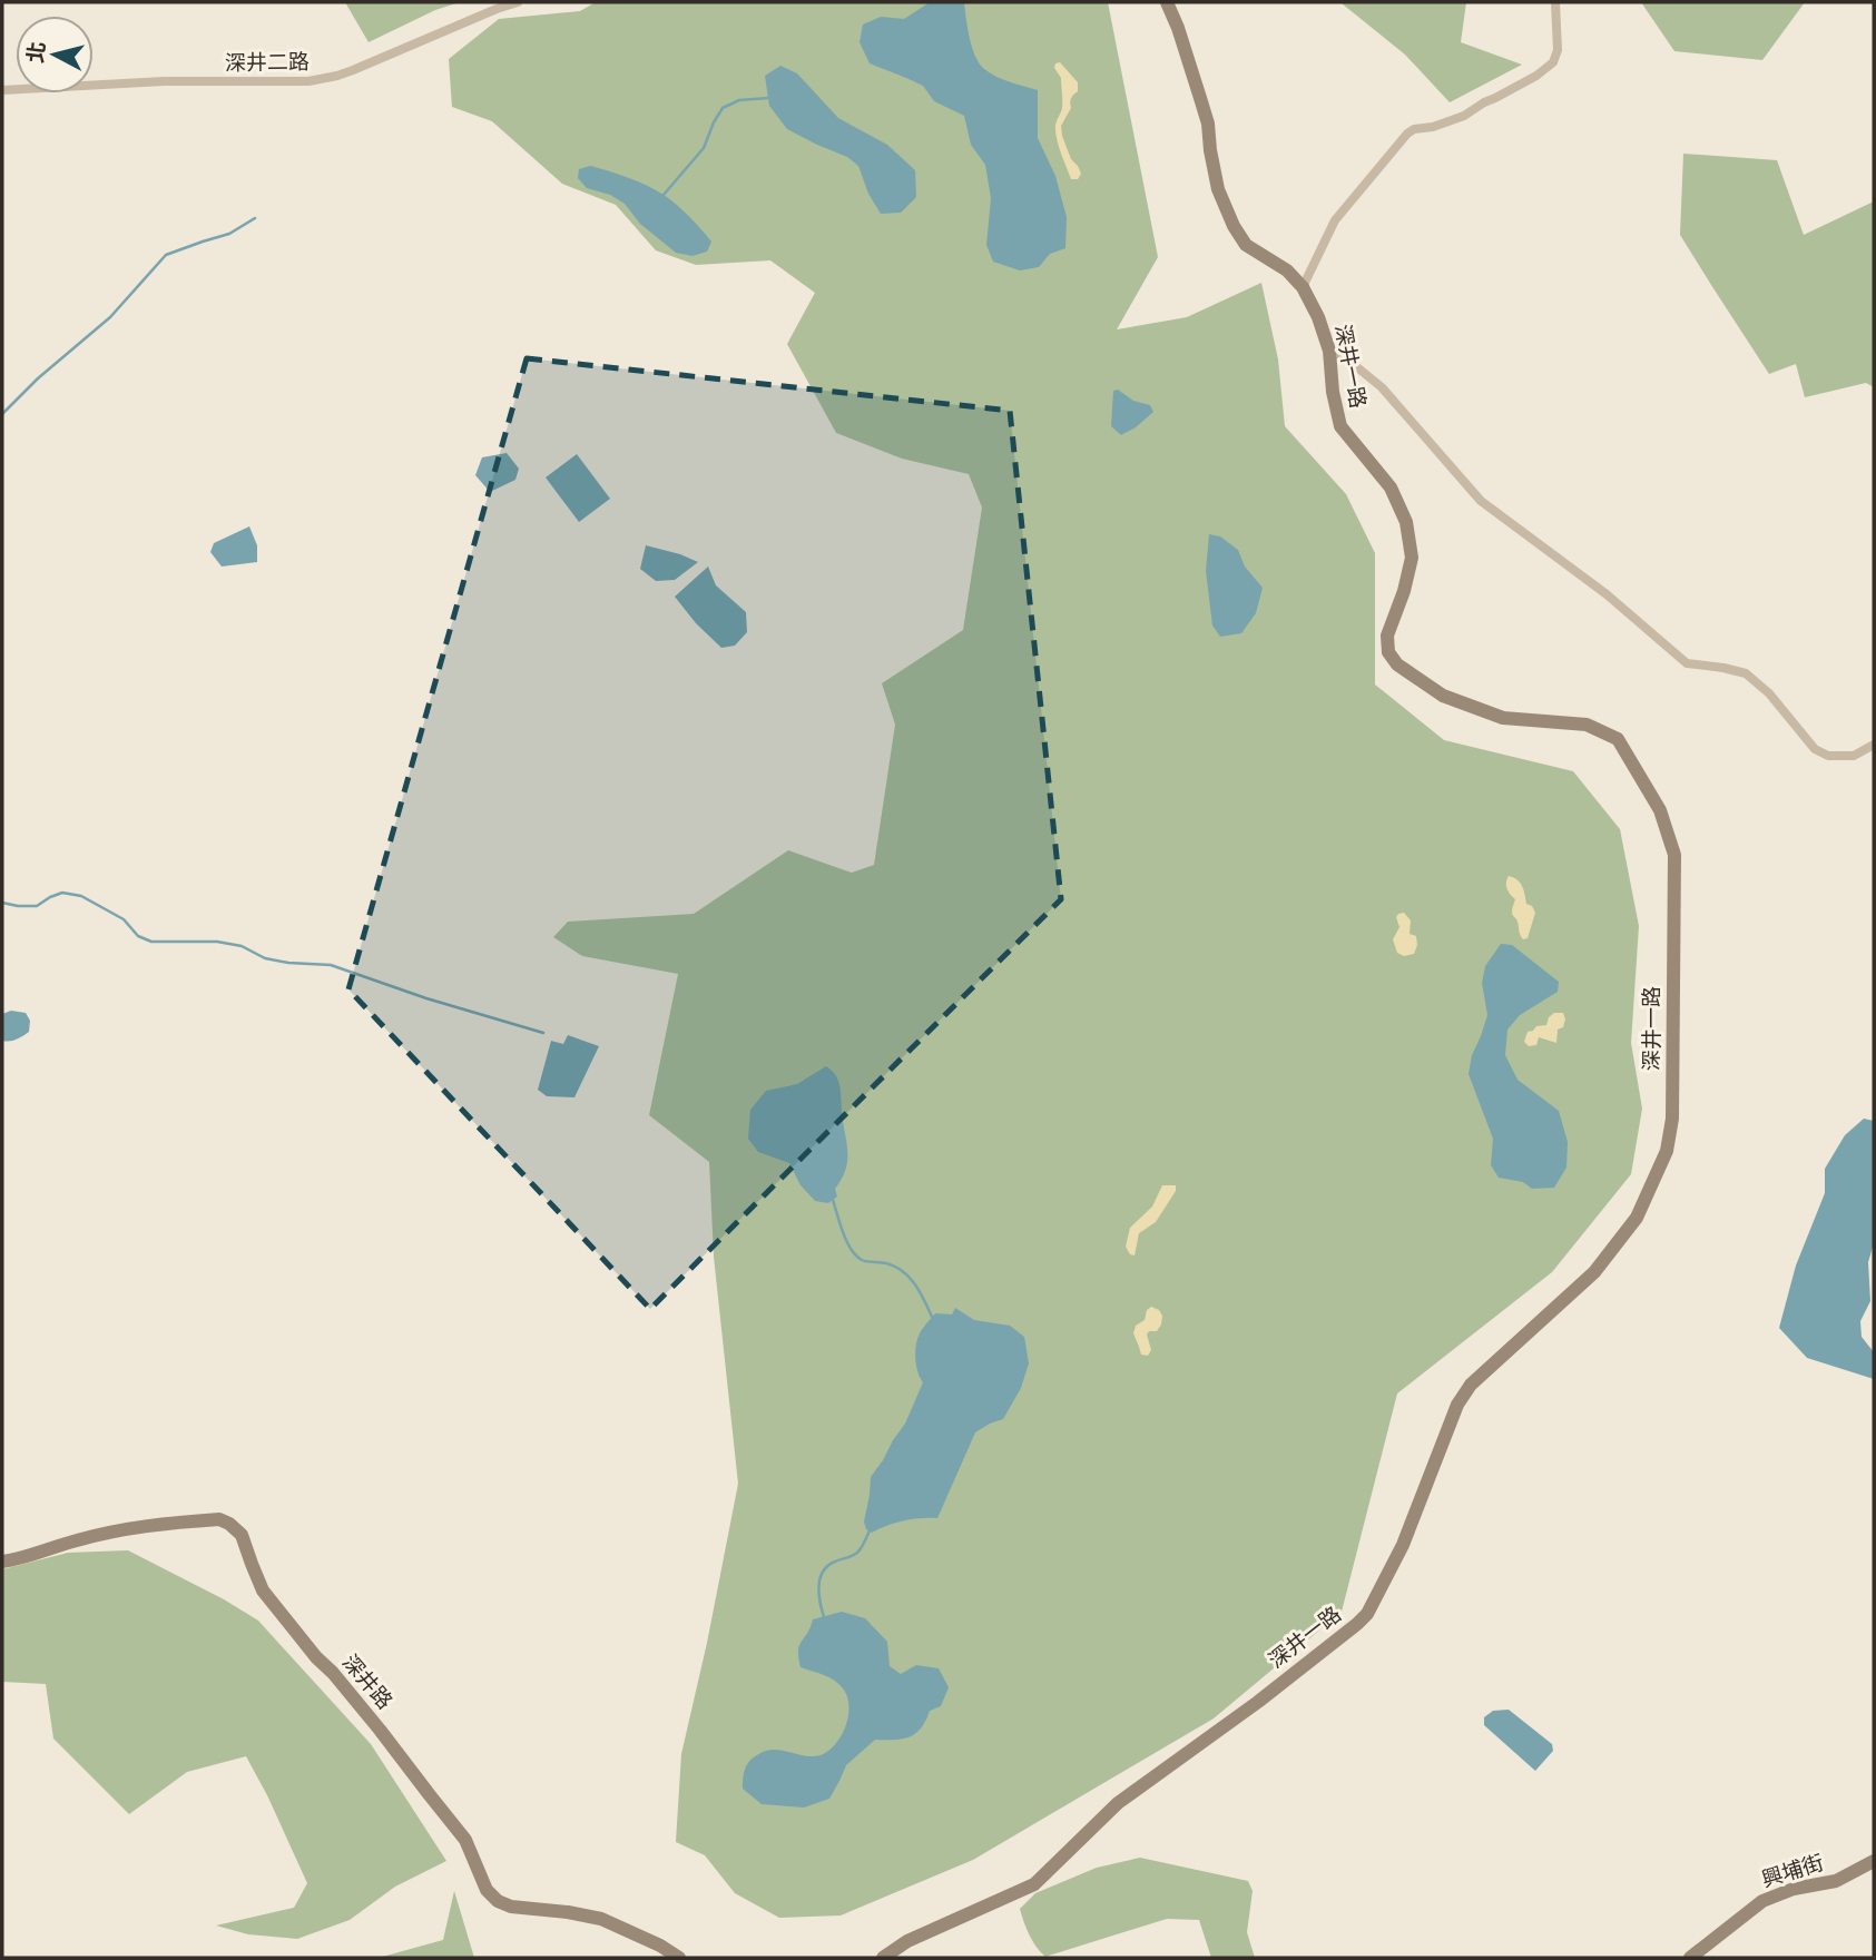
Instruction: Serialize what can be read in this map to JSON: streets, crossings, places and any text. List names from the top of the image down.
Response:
{
  "streets": {
    "street": [
      "深井二路",
      "深井一路",
      "深井路",
      "興埔街"
    ]
  },
  "north": "left"
}
